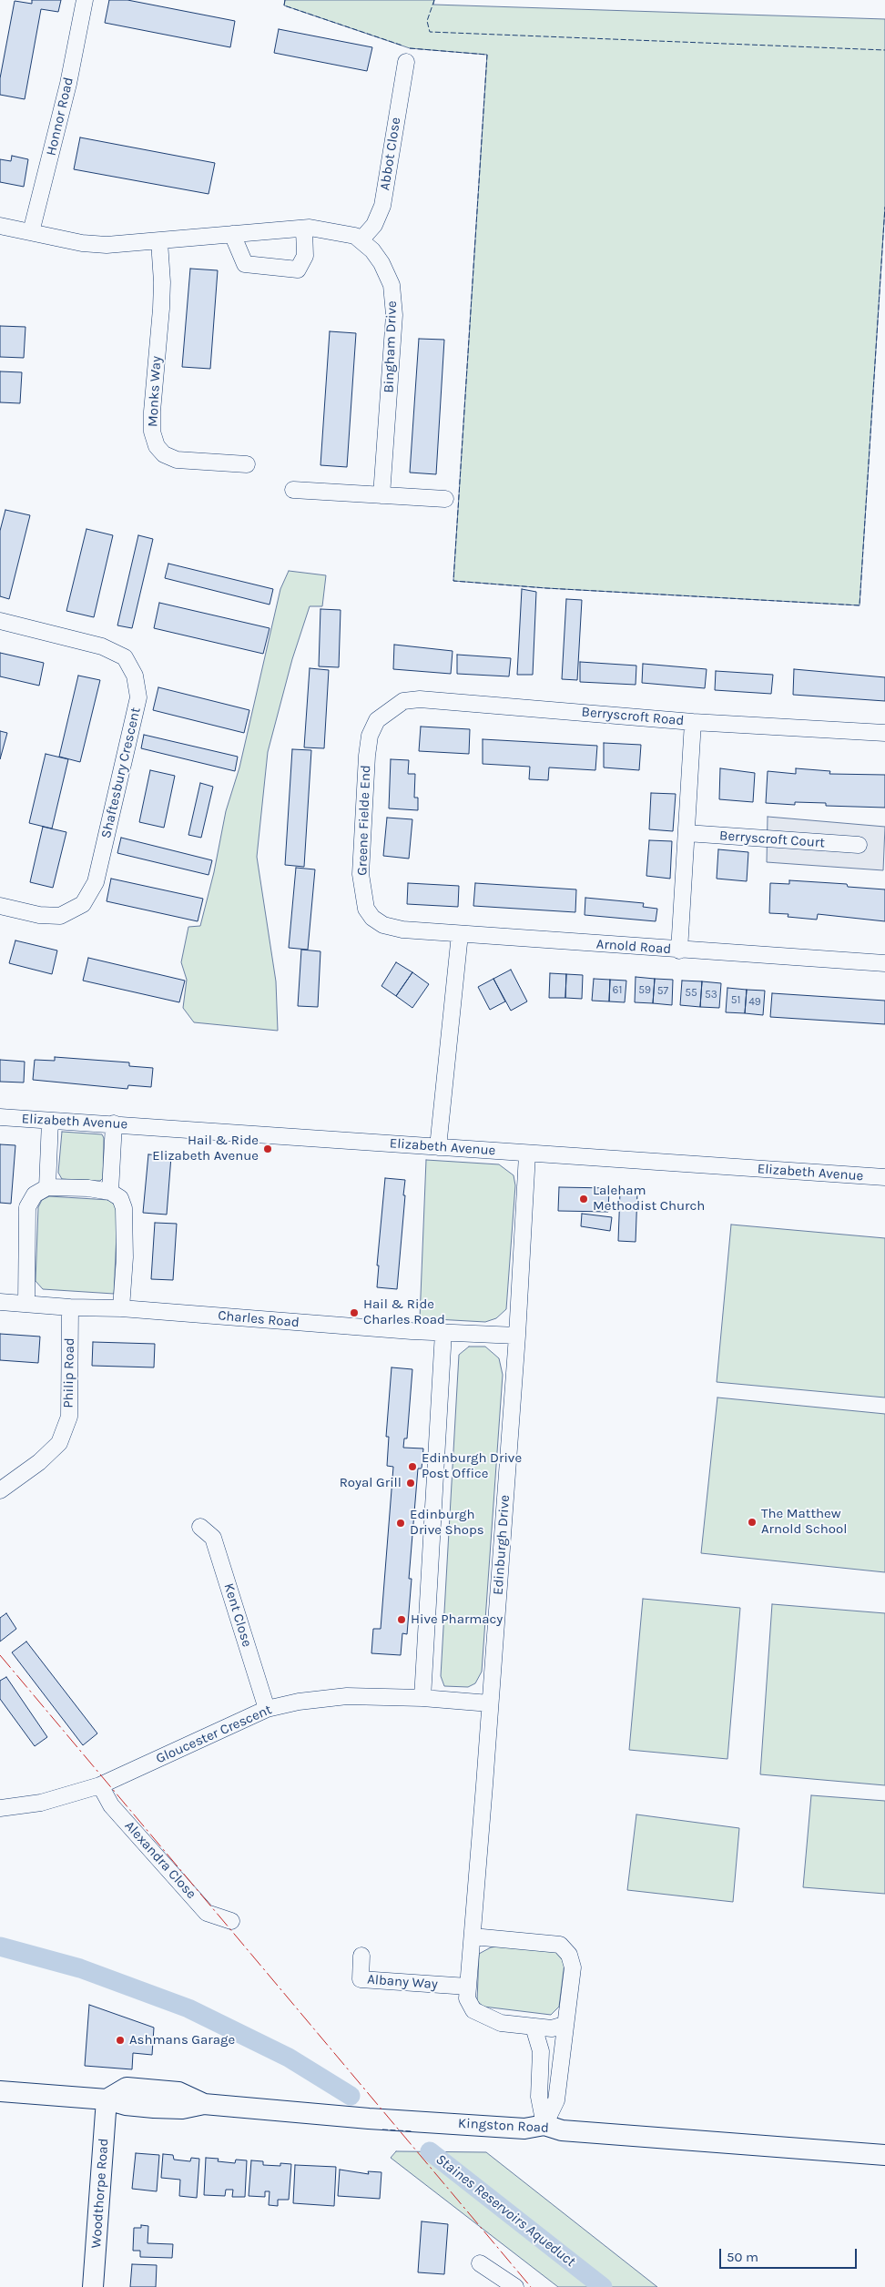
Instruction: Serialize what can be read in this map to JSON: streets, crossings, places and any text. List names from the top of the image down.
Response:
{
  "streets": {
    "street": [
      "Honnor Road",
      "Abbot Close",
      "Bingham Drive",
      "Monks Way",
      "Berryscroft Road",
      "Shaftesbury Crescent",
      "Greene Fielde End",
      "Berryscroft Court",
      "Arnold Road",
      "Elizabeth Avenue",
      "Charles Road",
      "Philip Road",
      "Edinburgh Drive",
      "Kent Close",
      "Gloucester Crescent",
      "Alexandra Close",
      "Albany Way",
      "Kingston Road",
      "Woodthorpe Road"
    ]
  },
  "crossings": [
    ["Honnor Road", "Bingham Drive"],
    ["Abbot Close", "Bingham Drive"],
    ["Bingham Drive", "Monks Way"],
    ["Berryscroft Road", "Greene Fielde End"],
    ["Greene Fielde End", "Arnold Road"],
    ["Elizabeth Avenue", "Edinburgh Drive"],
    ["Charles Road", "Philip Road"],
    ["Charles Road", "Edinburgh Drive"],
    ["Edinburgh Drive", "Gloucester Crescent"],
    ["Edinburgh Drive", "Albany Way"],
    ["Kent Close", "Gloucester Crescent"],
    ["Gloucester Crescent", "Alexandra Close"],
    ["Kingston Road", "Woodthorpe Road"]
  ],
  "water": ["Staines Reservoirs Aqueduct"],
  "places": [
    "Hail & Ride Elizabeth Avenue",
    "Laleham Methodist Church",
    "Hail & Ride Charles Road",
    "Edinburgh Drive Post Office",
    "Royal Grill",
    "The Matthew Arnold School",
    "Edinburgh Drive Shops",
    "Hive Pharmacy",
    "Ashmans Garage"
  ],
  "house_numbers": [
    "61",
    "59",
    "57",
    "55",
    "53",
    "51",
    "49"
  ],
  "scale_bar": "50 m"
}
